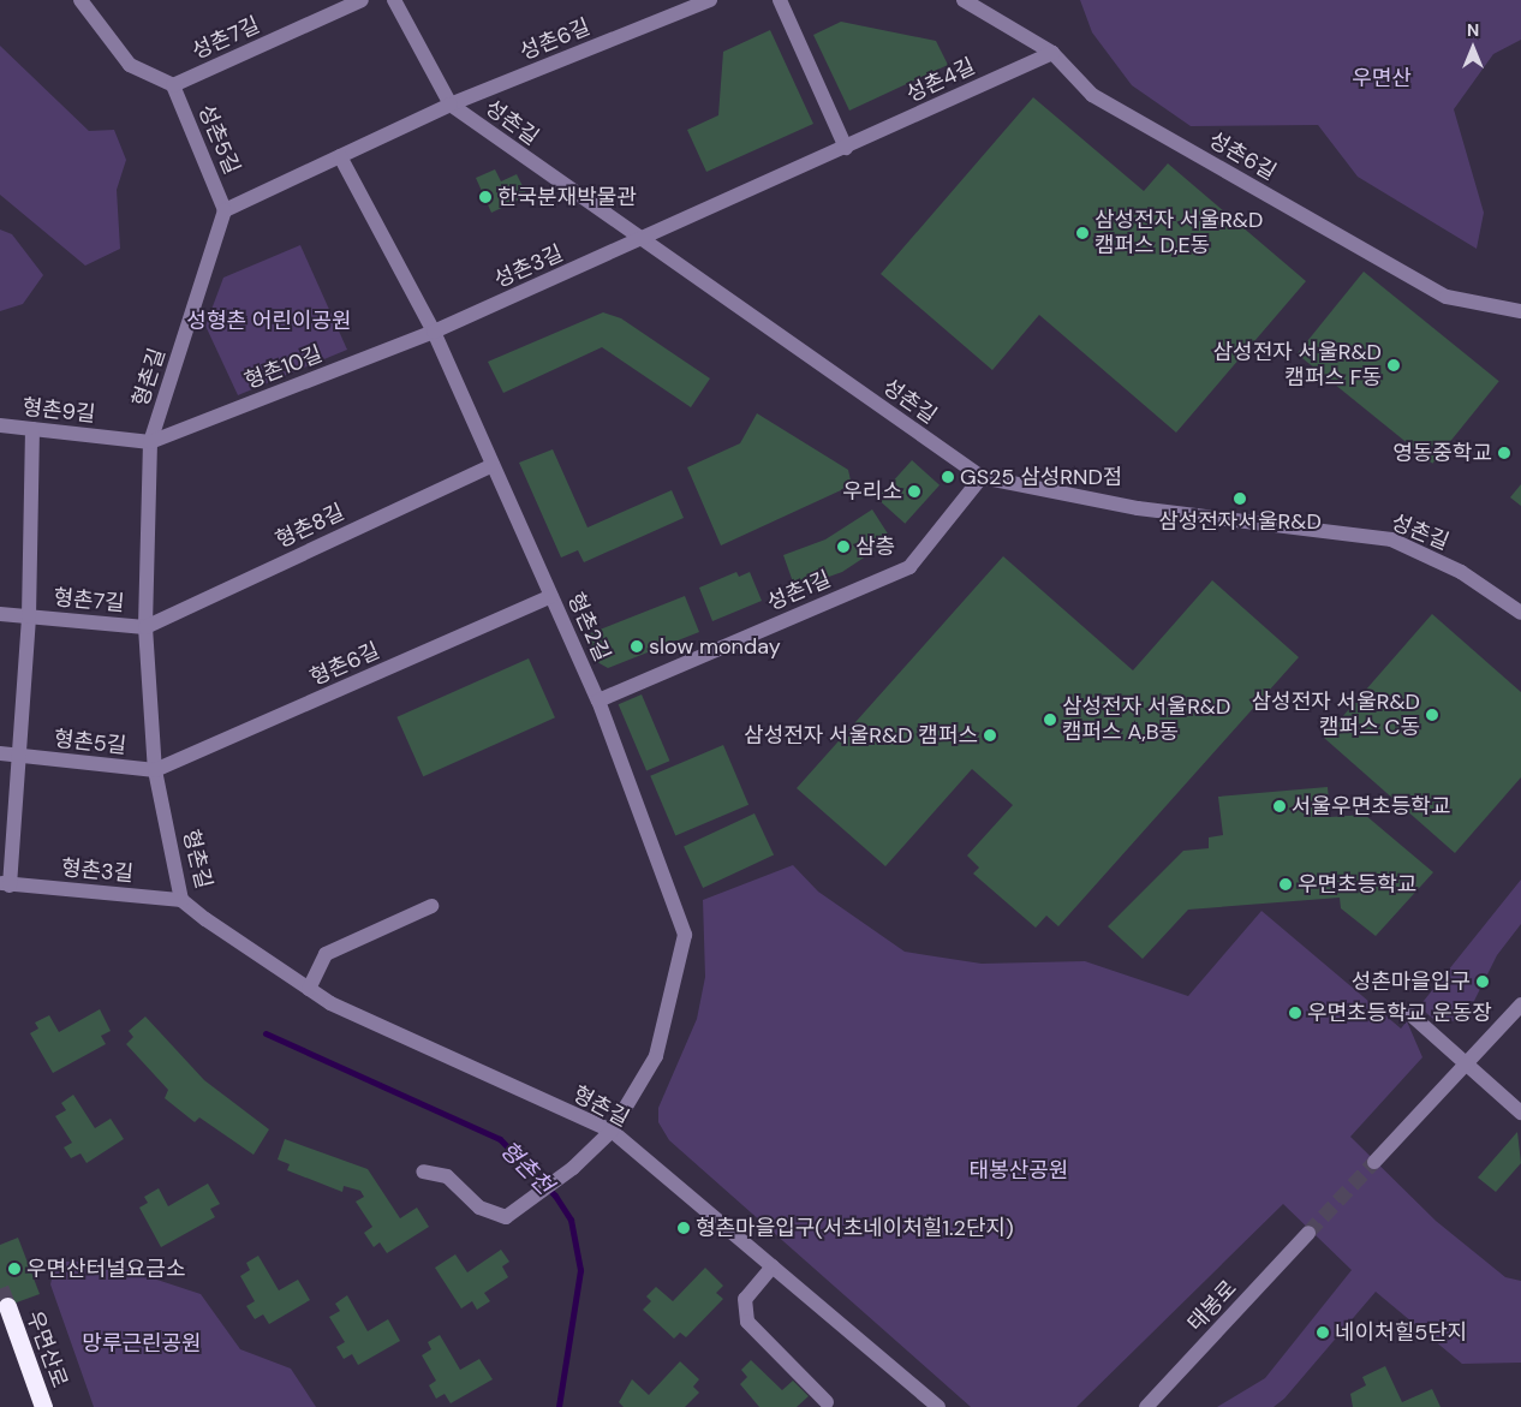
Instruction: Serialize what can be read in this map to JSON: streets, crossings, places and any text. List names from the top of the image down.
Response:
{
  "streets": {
    "highway": ["우면산로"],
    "street": [
      "성촌7길",
      "성촌6길",
      "성촌4길",
      "성촌길",
      "성촌5길",
      "성촌3길",
      "형촌10길",
      "형촌길",
      "형촌9길",
      "형촌8길",
      "성촌1길",
      "형촌7길",
      "형촌2길",
      "형촌6길",
      "형촌5길",
      "형촌3길",
      "태봉로"
    ]
  },
  "crossings": [
    ["성촌7길", "성촌5길"],
    ["성촌6길", "성촌4길"],
    ["성촌6길", "성촌길"],
    ["성촌4길", "성촌길"],
    ["성촌4길", "성촌3길"],
    ["성촌길", "성촌3길"],
    ["성촌길", "성촌1길"],
    ["성촌5길", "형촌길"],
    ["성촌3길", "형촌10길"],
    ["성촌3길", "형촌2길"],
    ["형촌10길", "형촌길"],
    ["형촌10길", "형촌9길"],
    ["형촌10길", "형촌2길"],
    ["형촌길", "형촌9길"],
    ["형촌길", "형촌8길"],
    ["형촌길", "형촌7길"],
    ["형촌길", "형촌2길"],
    ["형촌길", "형촌6길"],
    ["형촌길", "형촌5길"],
    ["형촌길", "형촌3길"],
    ["형촌9길", "형촌7길"],
    ["형촌8길", "형촌7길"],
    ["형촌8길", "형촌2길"],
    ["성촌1길", "형촌2길"],
    ["형촌2길", "형촌6길"],
    ["형촌6길", "형촌5길"],
    ["형촌5길", "형촌3길"]
  ],
  "water": ["형촌천"],
  "parks": [
    "우면산",
    "성형촌 어린이공원",
    "태봉산공원",
    "망루근린공원"
  ],
  "places": [
    "한국분재박물관",
    "삼성전자 서울R&D 캠퍼스 D,E동",
    "삼성전자 서울R&D 캠퍼스 F동",
    "영동중학교",
    "GS25 삼성RND점",
    "우리소",
    "삼성전자서울R&D",
    "삼층",
    "slow monday",
    "삼성전자 서울R&D 캠퍼스 C동",
    "삼성전자 서울R&D 캠퍼스 A,B동",
    "삼성전자 서울R&D 캠퍼스",
    "서울우면초등학교",
    "우면초등학교",
    "성촌마을입구",
    "우면초등학교 운동장",
    "형촌마을입구(서초네이처힐1.2단지)",
    "우면산터널요금소",
    "네이처힐5단지"
  ],
  "north": "top"
}
